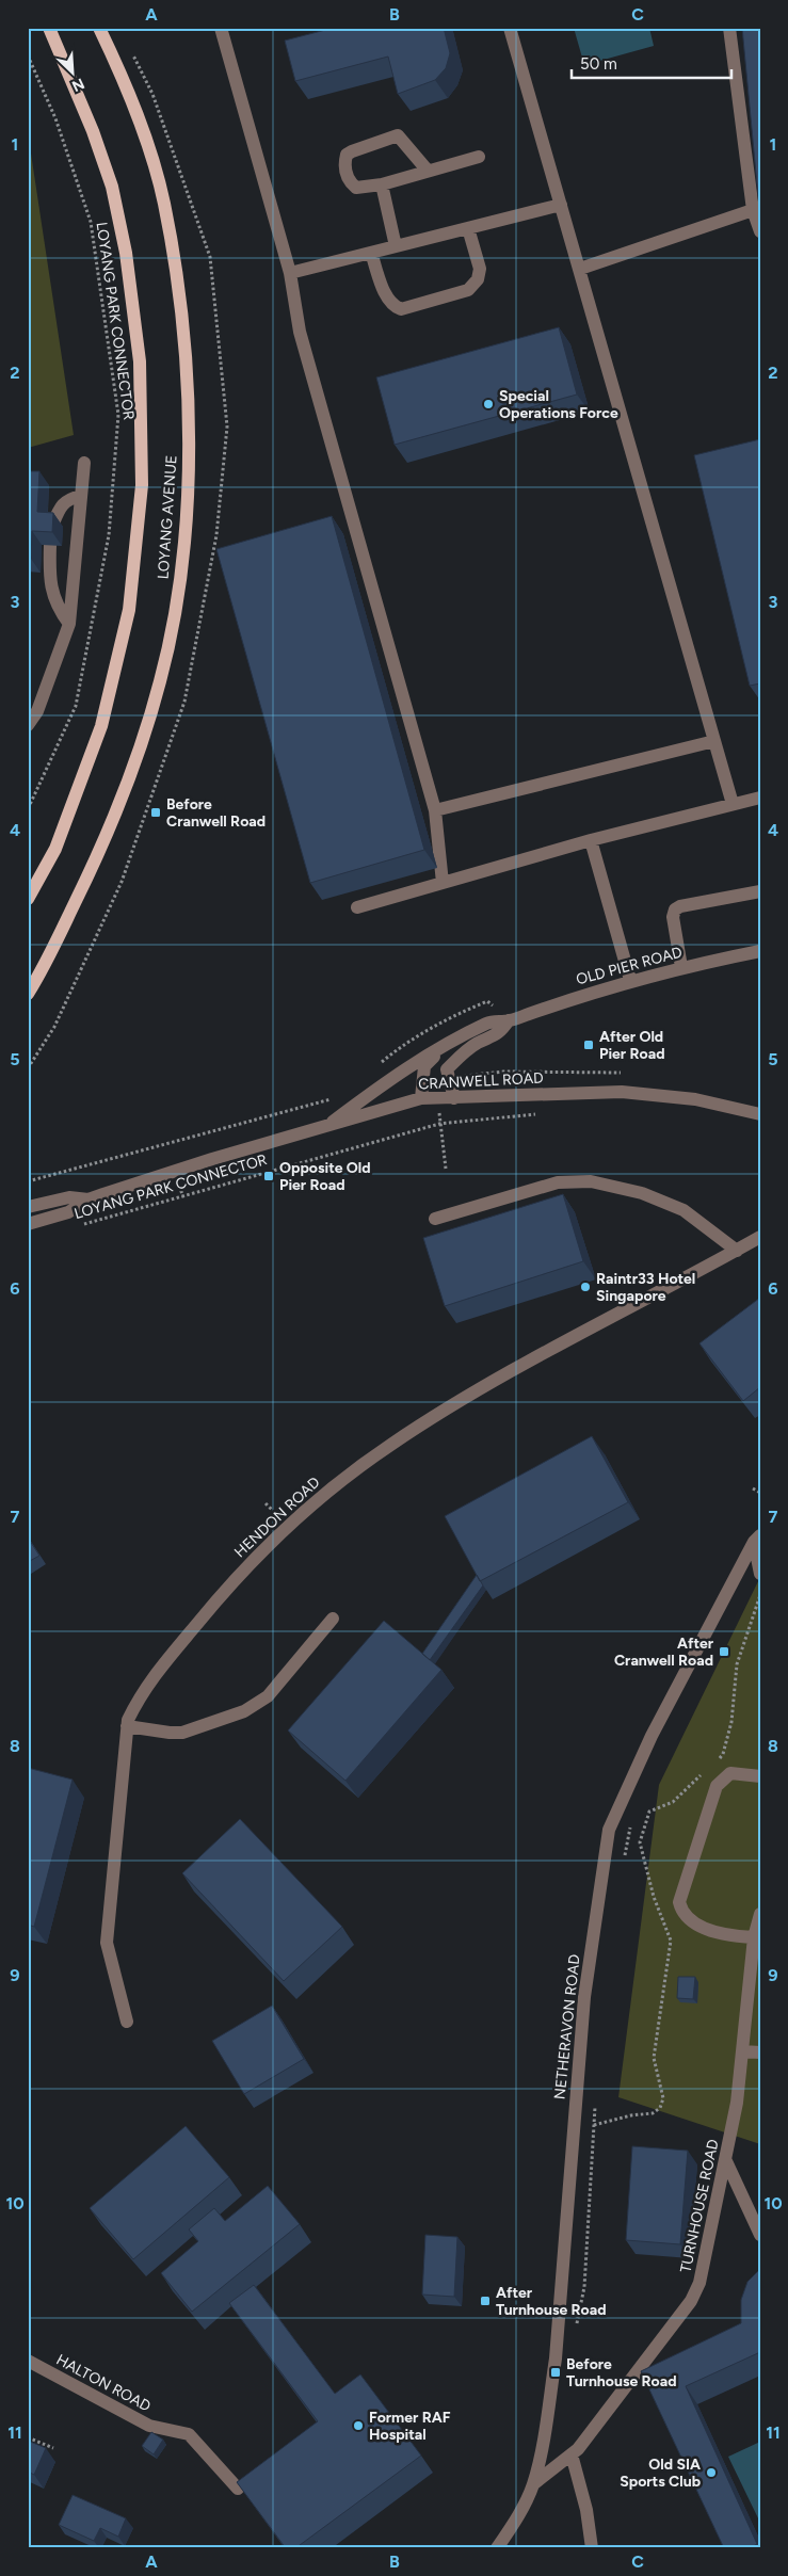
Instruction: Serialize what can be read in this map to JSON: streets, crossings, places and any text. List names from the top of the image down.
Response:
{
  "streets": {
    "main road": ["LOYANG AVENUE"],
    "street": [
      "OLD PIER ROAD",
      "CRANWELL ROAD",
      "HENDON ROAD",
      "NETHERAVON ROAD",
      "TURNHOUSE ROAD",
      "HALTON ROAD"
    ],
    "path": ["LOYANG PARK CONNECTOR"]
  },
  "crossings": [
    ["OLD PIER ROAD", "CRANWELL ROAD"],
    ["NETHERAVON ROAD", "TURNHOUSE ROAD"]
  ],
  "places": {
    "other": [
      "Special Operations Force",
      "Raintr33 Hotel Singapore",
      "Former RAF Hospital",
      "Old SIA Sports Club"
    ],
    "transit": [
      "Before Cranwell Road",
      "After Old Pier Road",
      "Opposite Old Pier Road",
      "After Cranwell Road",
      "After Turnhouse Road",
      "Before Turnhouse Road"
    ]
  },
  "scale_bar": "50 m",
  "north": "bottom right",
  "grid": {
    "columns": ["A", "B", "C"],
    "rows": [
      "1",
      "2",
      "3",
      "4",
      "5",
      "6",
      "7",
      "8",
      "9",
      "10",
      "11"
    ]
  }
}
